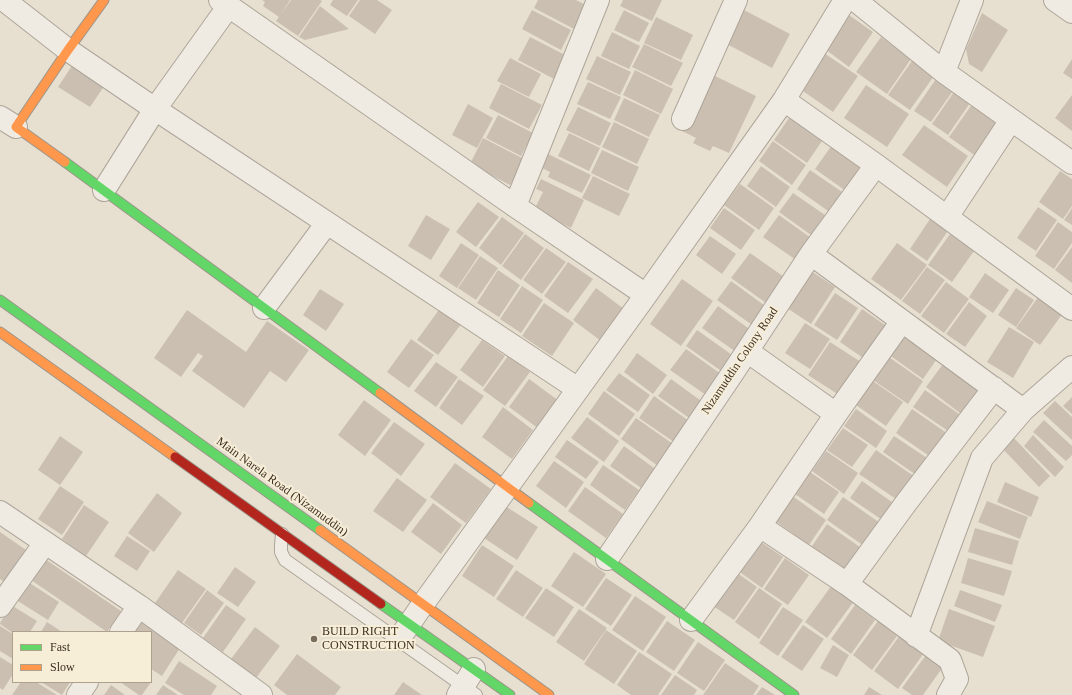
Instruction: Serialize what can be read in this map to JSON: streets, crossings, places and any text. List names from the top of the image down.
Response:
{
  "streets": {
    "street": ["Nizamuddin Colony Road", "Main Narela Road (Nizamuddin)"]
  },
  "places": ["BUILD RIGHT CONSTRUCTION"],
  "legend": ["Fast", "Slow"]
}
